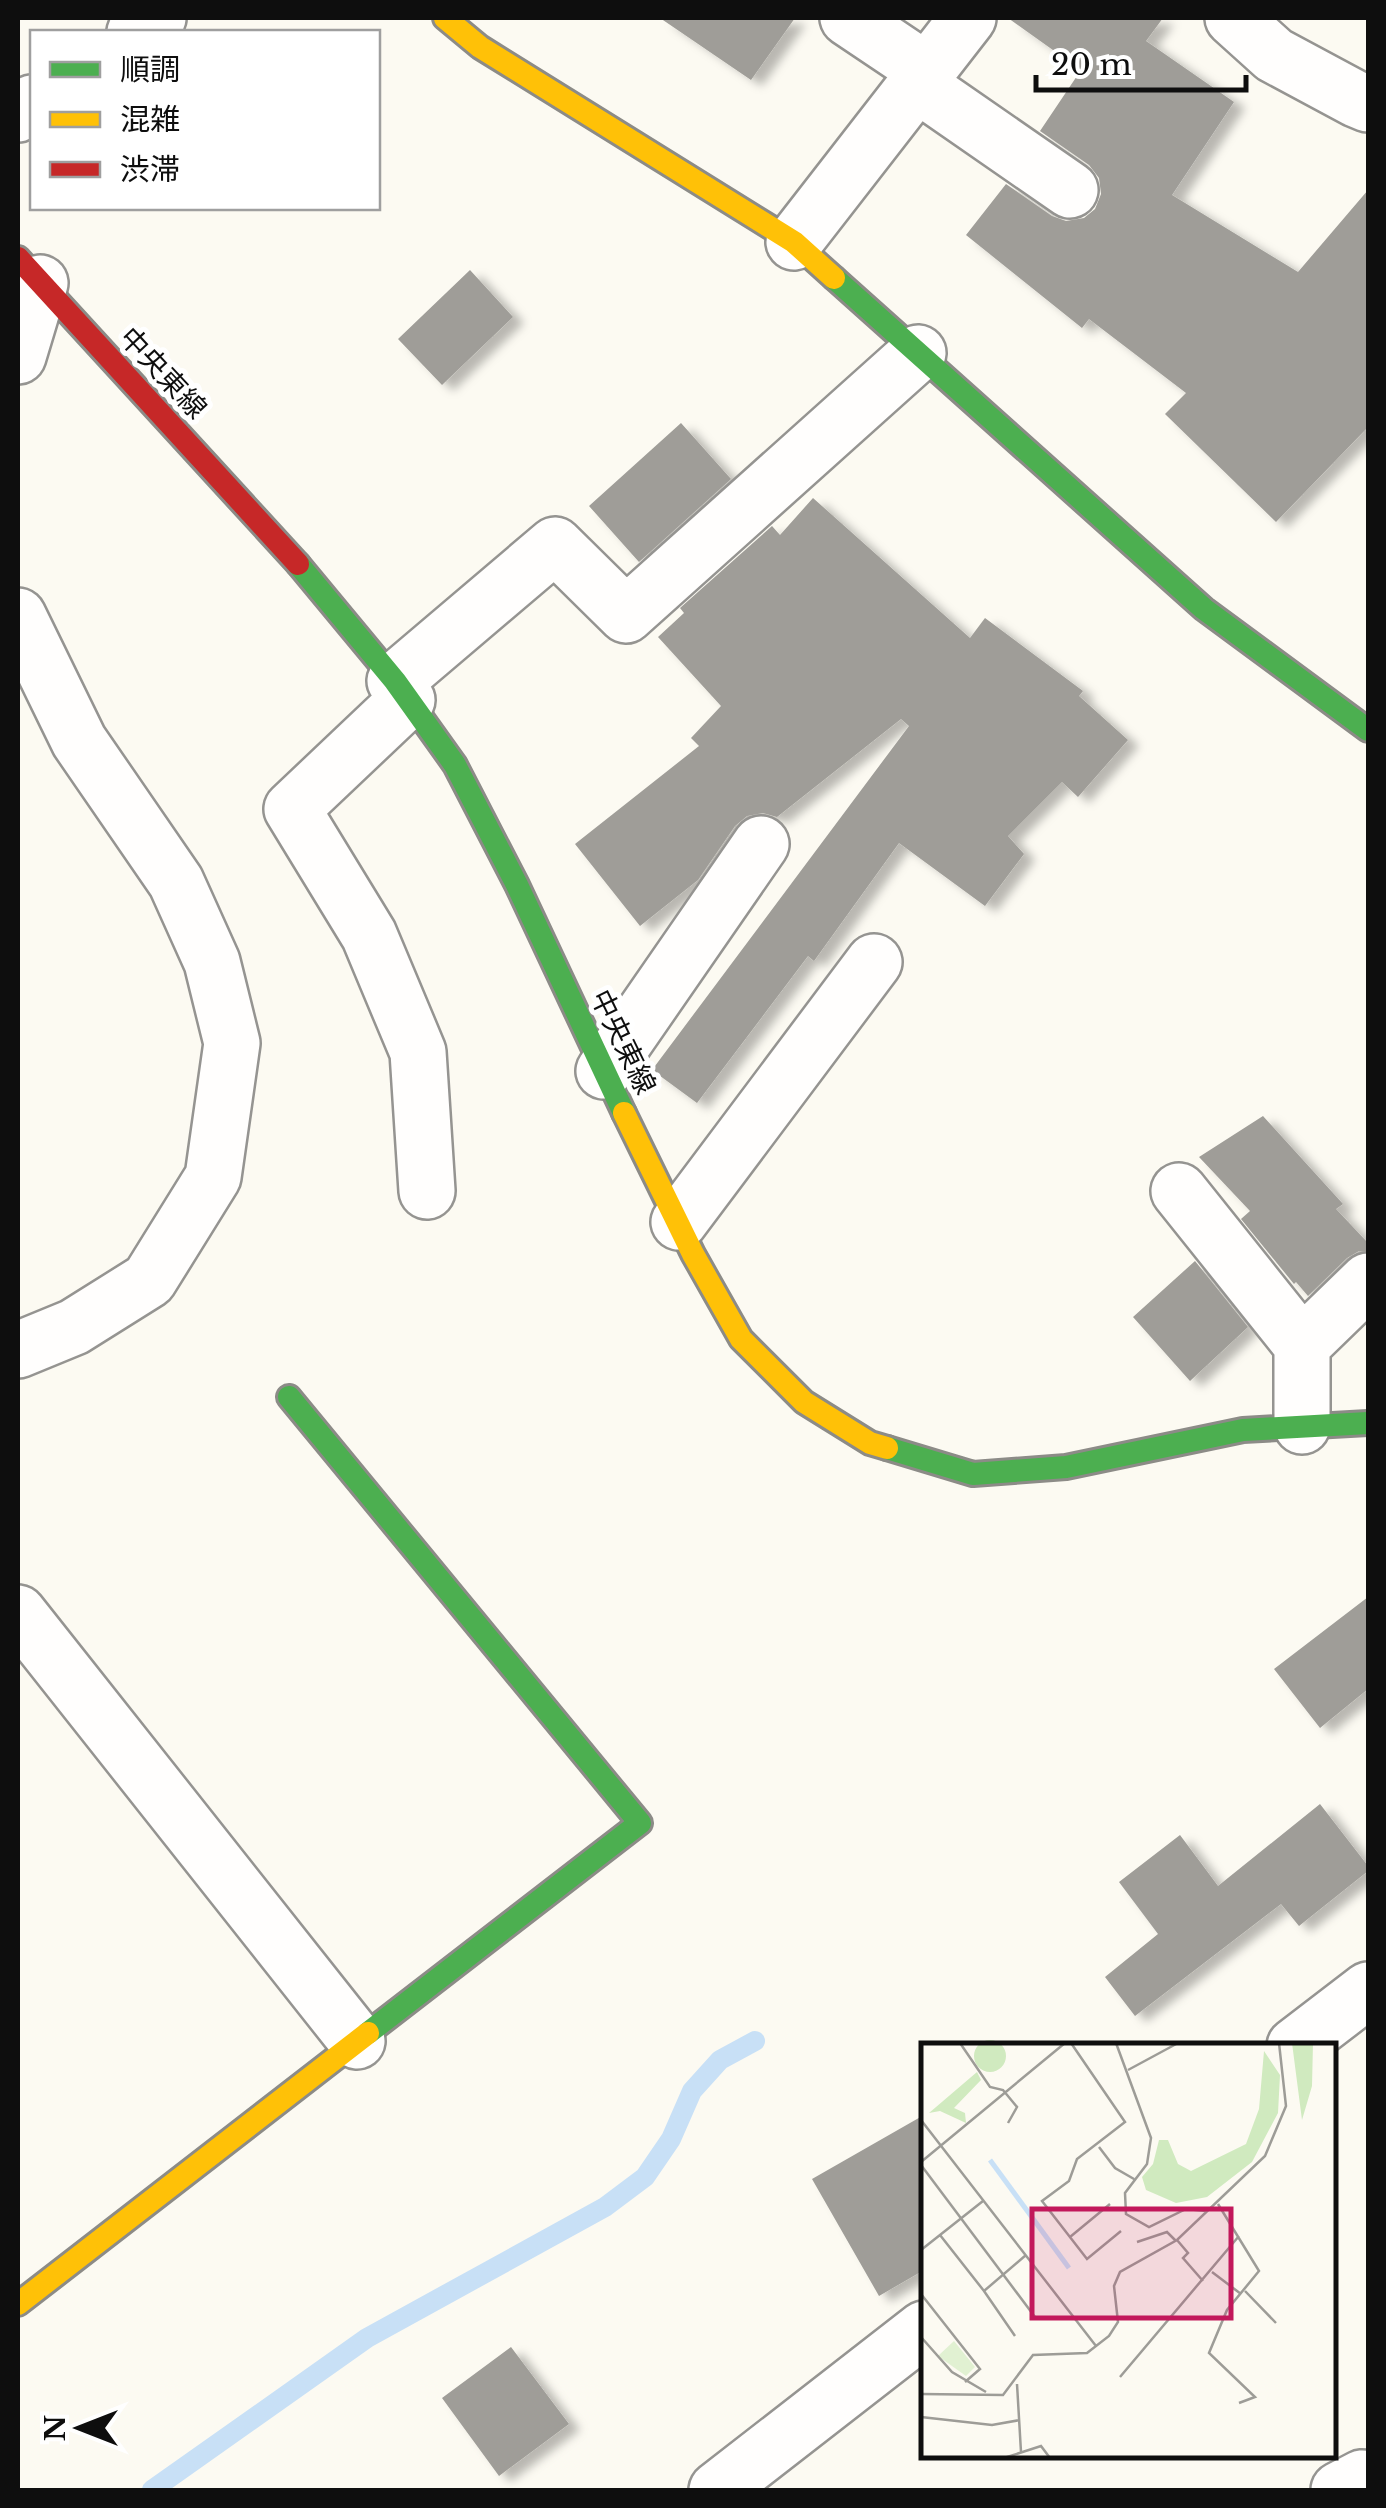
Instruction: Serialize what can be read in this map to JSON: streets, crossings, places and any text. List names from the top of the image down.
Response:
{
  "streets": {
    "street": ["中央東線"]
  },
  "legend": ["順調", "混雑", "渋滞"],
  "scale_bar": "20 m",
  "north": "left"
}
